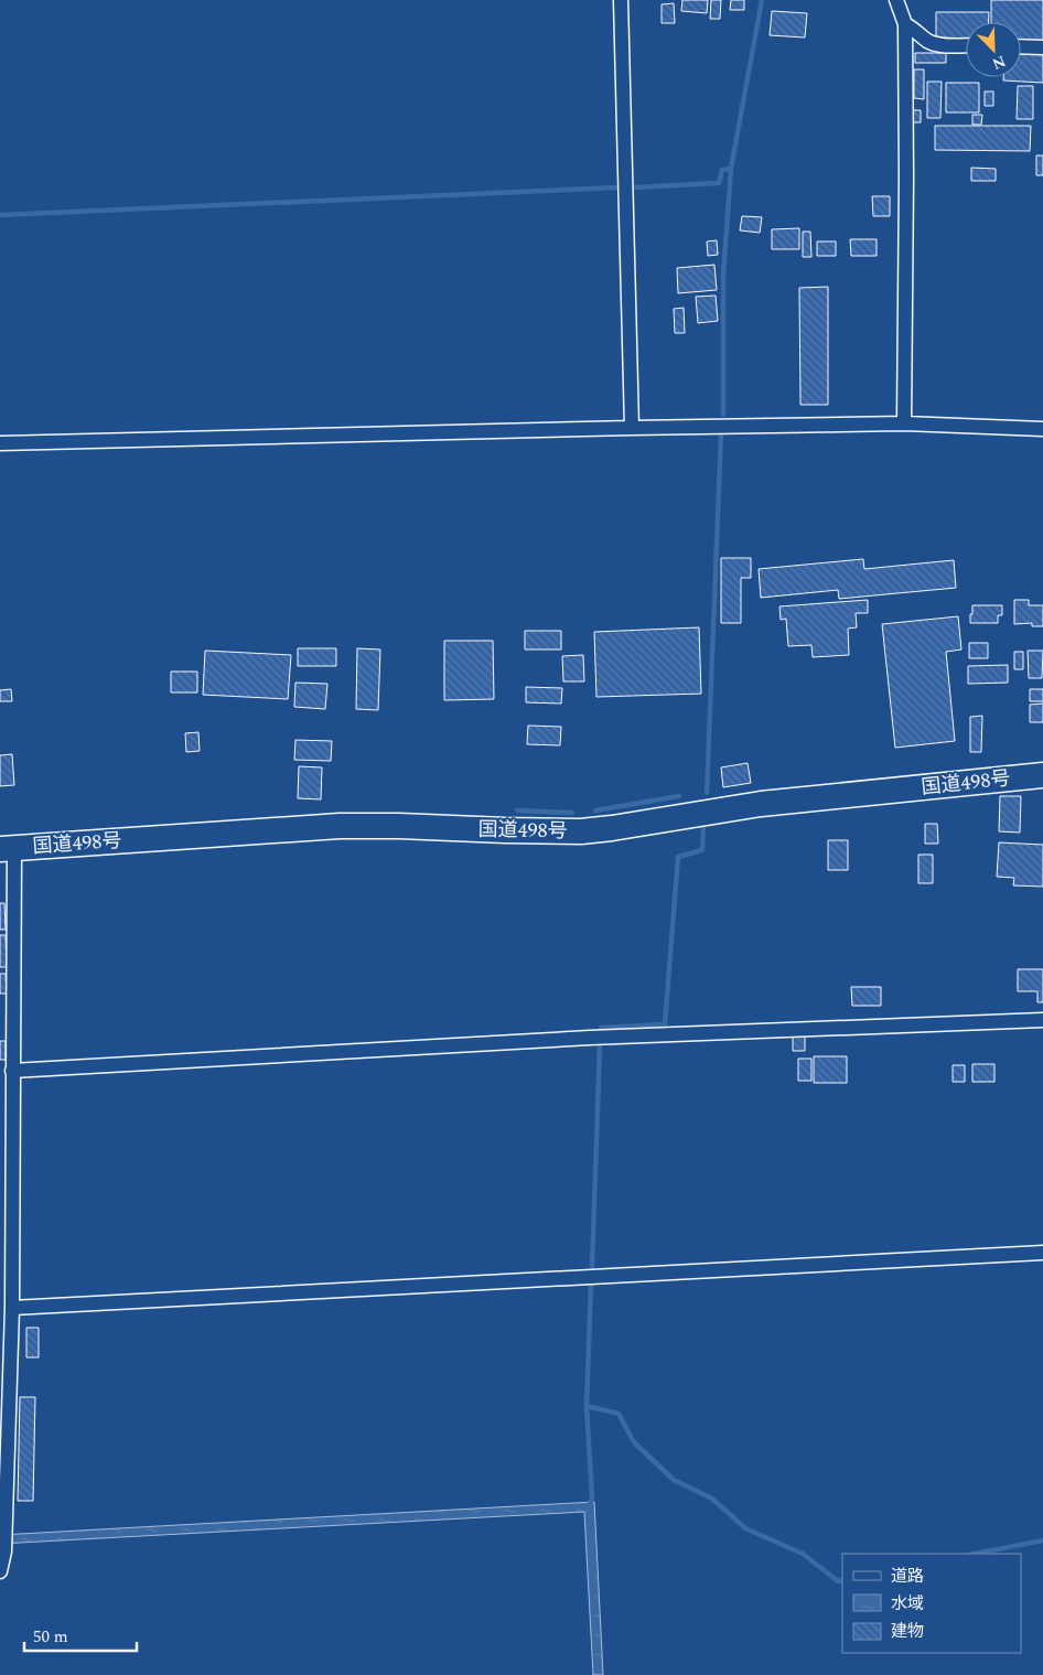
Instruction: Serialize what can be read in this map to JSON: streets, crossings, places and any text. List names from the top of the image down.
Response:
{
  "streets": {
    "highway": ["国道498号"]
  },
  "legend": ["道路", "水域", "建物"],
  "scale_bar": "50 m",
  "north": "bottom right"
}
